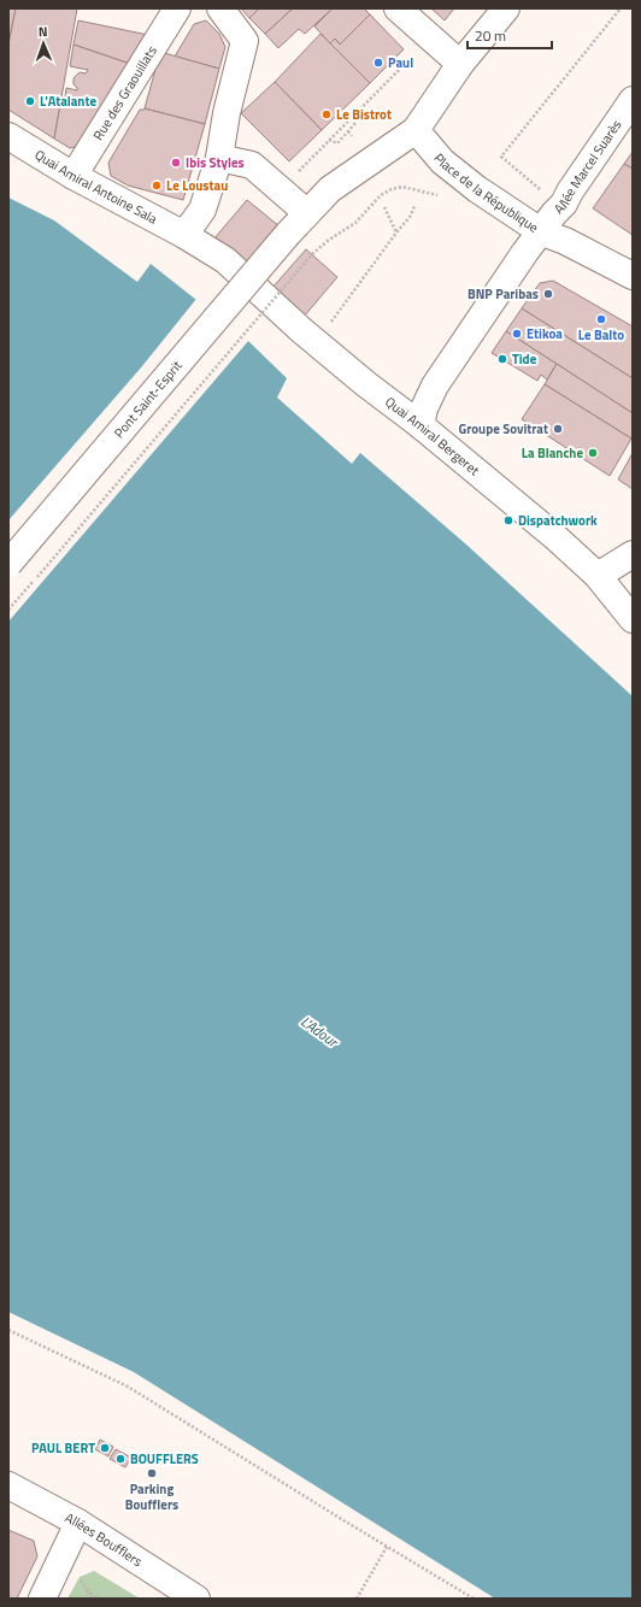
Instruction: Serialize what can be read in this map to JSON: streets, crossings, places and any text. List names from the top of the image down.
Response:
{
  "streets": {
    "street": [
      "Rue des Graouillats",
      "Allée Marcel Suarès",
      "Quai Amiral Antoine Sala",
      "Place de la République",
      "Pont Saint-Esprit",
      "Quai Amiral Bergeret",
      "Allées Boufflers"
    ]
  },
  "crossings": [
    ["Rue des Graouillats", "Quai Amiral Antoine Sala"],
    ["Allée Marcel Suarès", "Place de la République"],
    ["Quai Amiral Antoine Sala", "Quai Amiral Bergeret"],
    ["Place de la République", "Pont Saint-Esprit"],
    ["Place de la République", "Quai Amiral Bergeret"]
  ],
  "water": ["L'Adour"],
  "places": [
    "Paul",
    "L'Atalante",
    "Le Bistrot",
    "Ibis Styles",
    "Le Loustau",
    "BNP Paribas",
    "Le Balto",
    "Etikoa",
    "Tide",
    "Groupe Sovitrat",
    "La Blanche",
    "Dispatchwork",
    "PAUL BERT",
    "BOUFFLERS",
    "Parking Boufflers"
  ],
  "scale_bar": "20 m",
  "north": "top"
}
